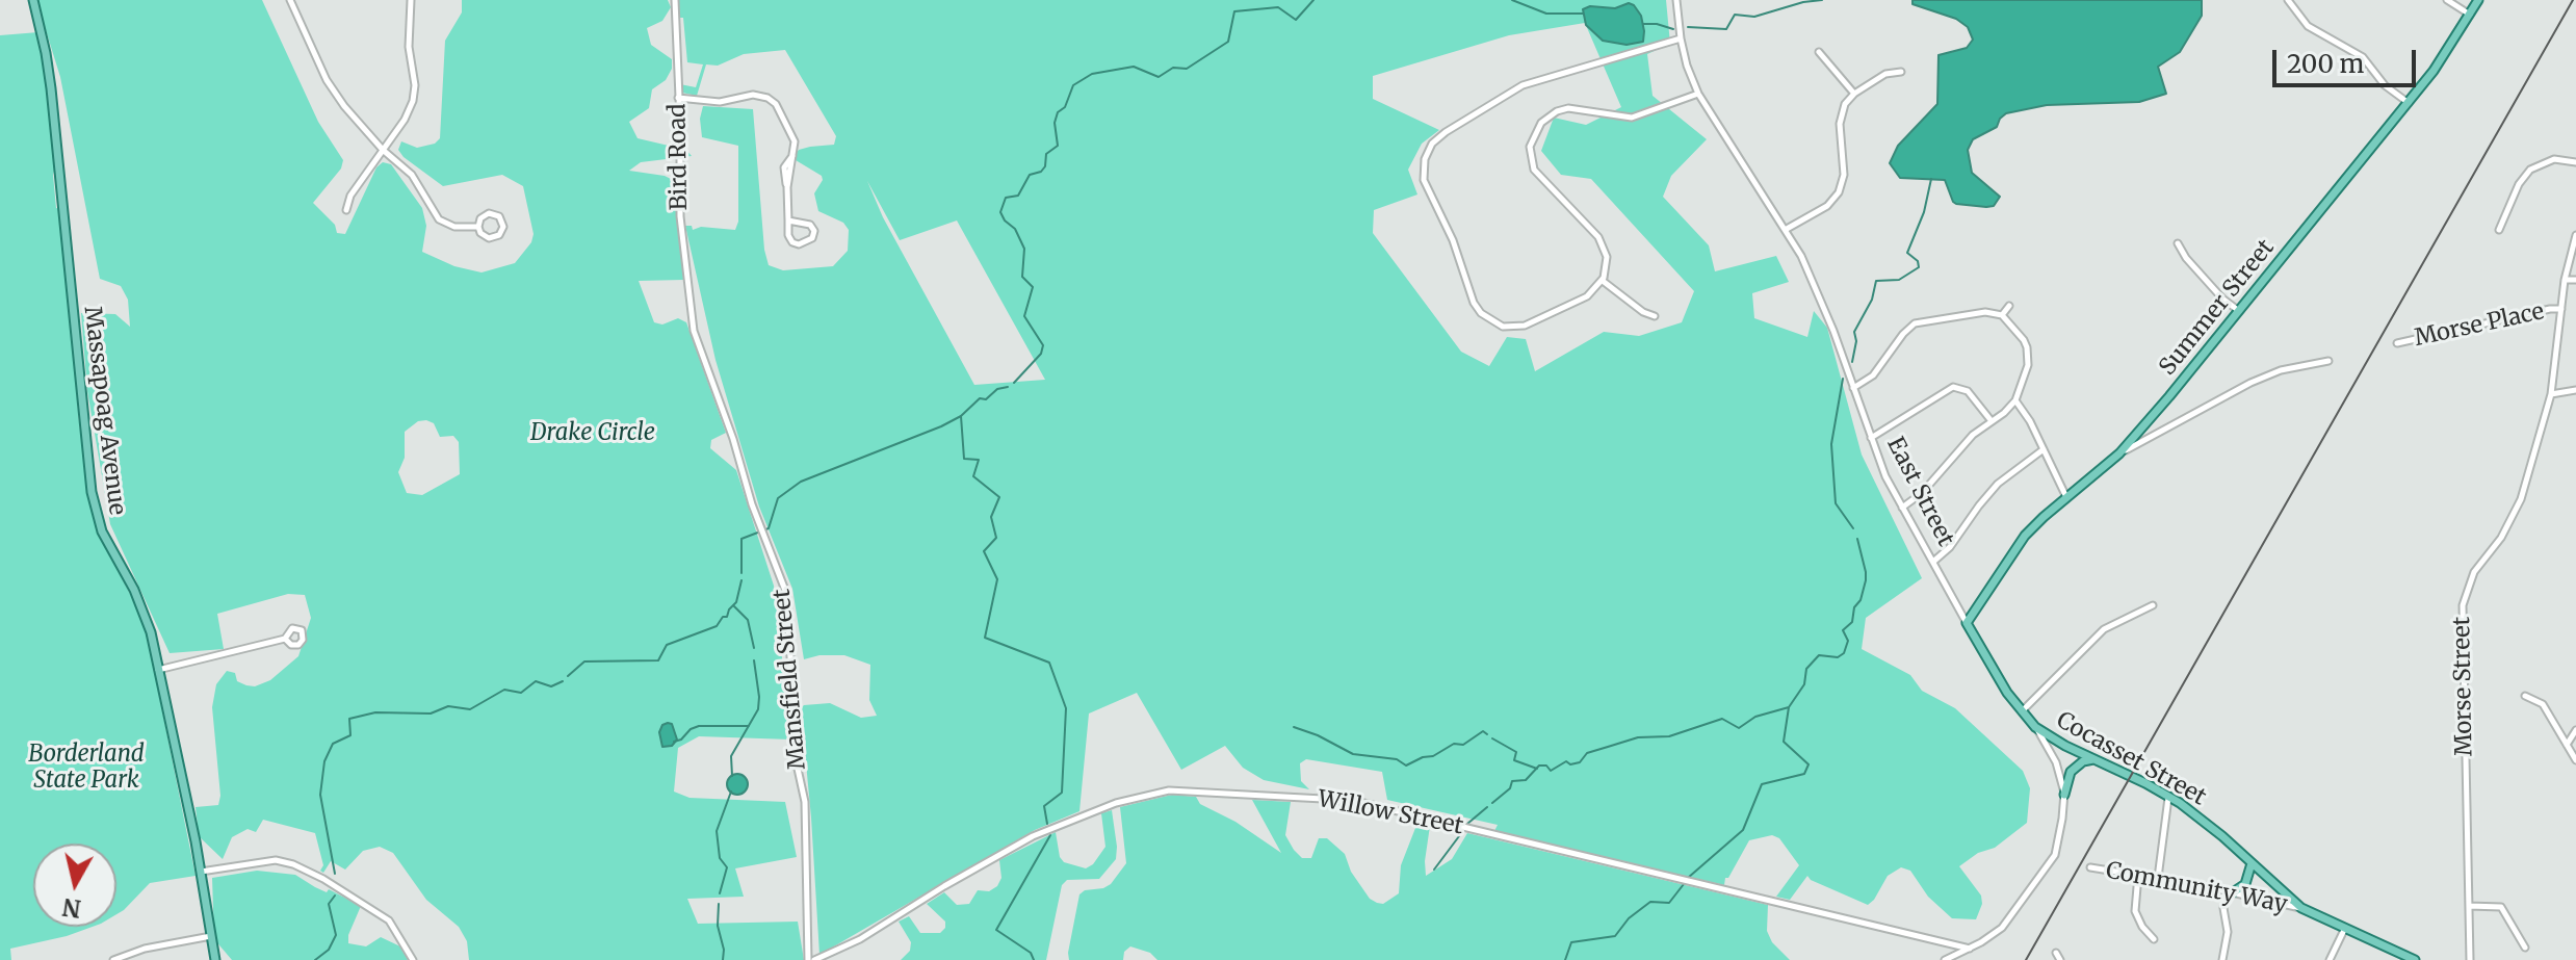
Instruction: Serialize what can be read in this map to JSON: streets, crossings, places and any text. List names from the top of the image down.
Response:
{
  "streets": {
    "main road": [
      "Summer Street",
      "Massapoag Avenue",
      "East Street",
      "Cocasset Street"
    ],
    "street": [
      "Bird Road",
      "Morse Place",
      "Mansfield Street",
      "Morse Street",
      "Willow Street",
      "Community Way"
    ]
  },
  "crossings": [
    ["Bird Road", "Mansfield Street"],
    ["Summer Street", "East Street"],
    ["Morse Place", "Morse Street"],
    ["East Street", "Cocasset Street"],
    ["East Street", "Willow Street"],
    ["Mansfield Street", "Willow Street"],
    ["Cocasset Street", "Community Way"]
  ],
  "parks": ["Drake Circle", "Borderland State Park"],
  "scale_bar": "200 m",
  "north": "bottom"
}
